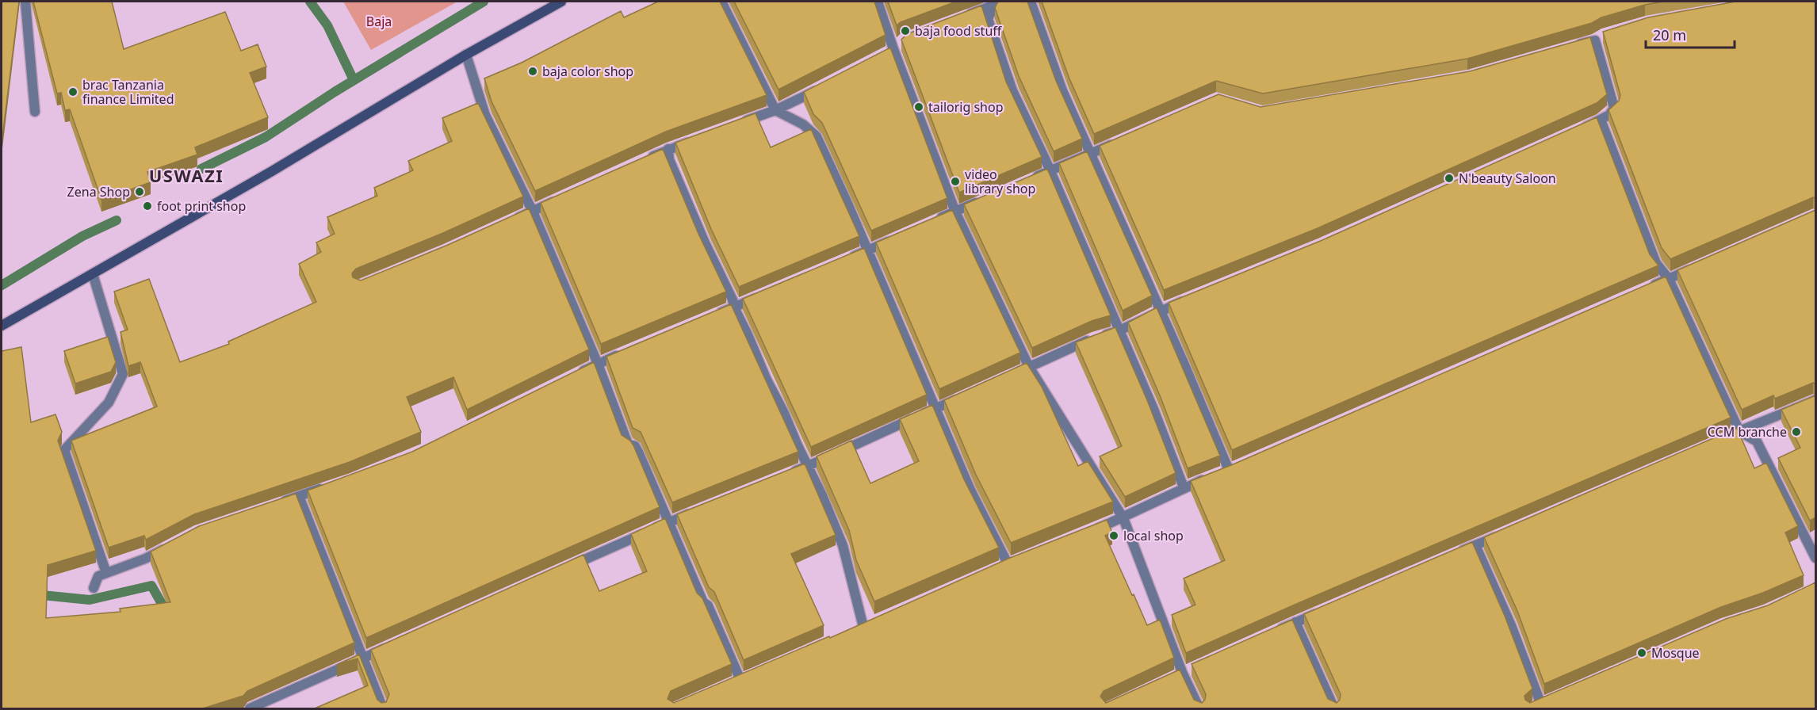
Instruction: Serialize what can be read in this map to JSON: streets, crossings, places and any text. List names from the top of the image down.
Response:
{
  "districts": ["USWAZI"],
  "parks": ["Baja"],
  "places": [
    "baja food stuff",
    "baja color shop",
    "brac Tanzania finance Limited",
    "tailorig shop",
    "N'beauty Saloon",
    "video library shop",
    "Zena Shop",
    "foot print shop",
    "CCM branche",
    "local shop",
    "Mosque"
  ],
  "scale_bar": "20 m"
}
